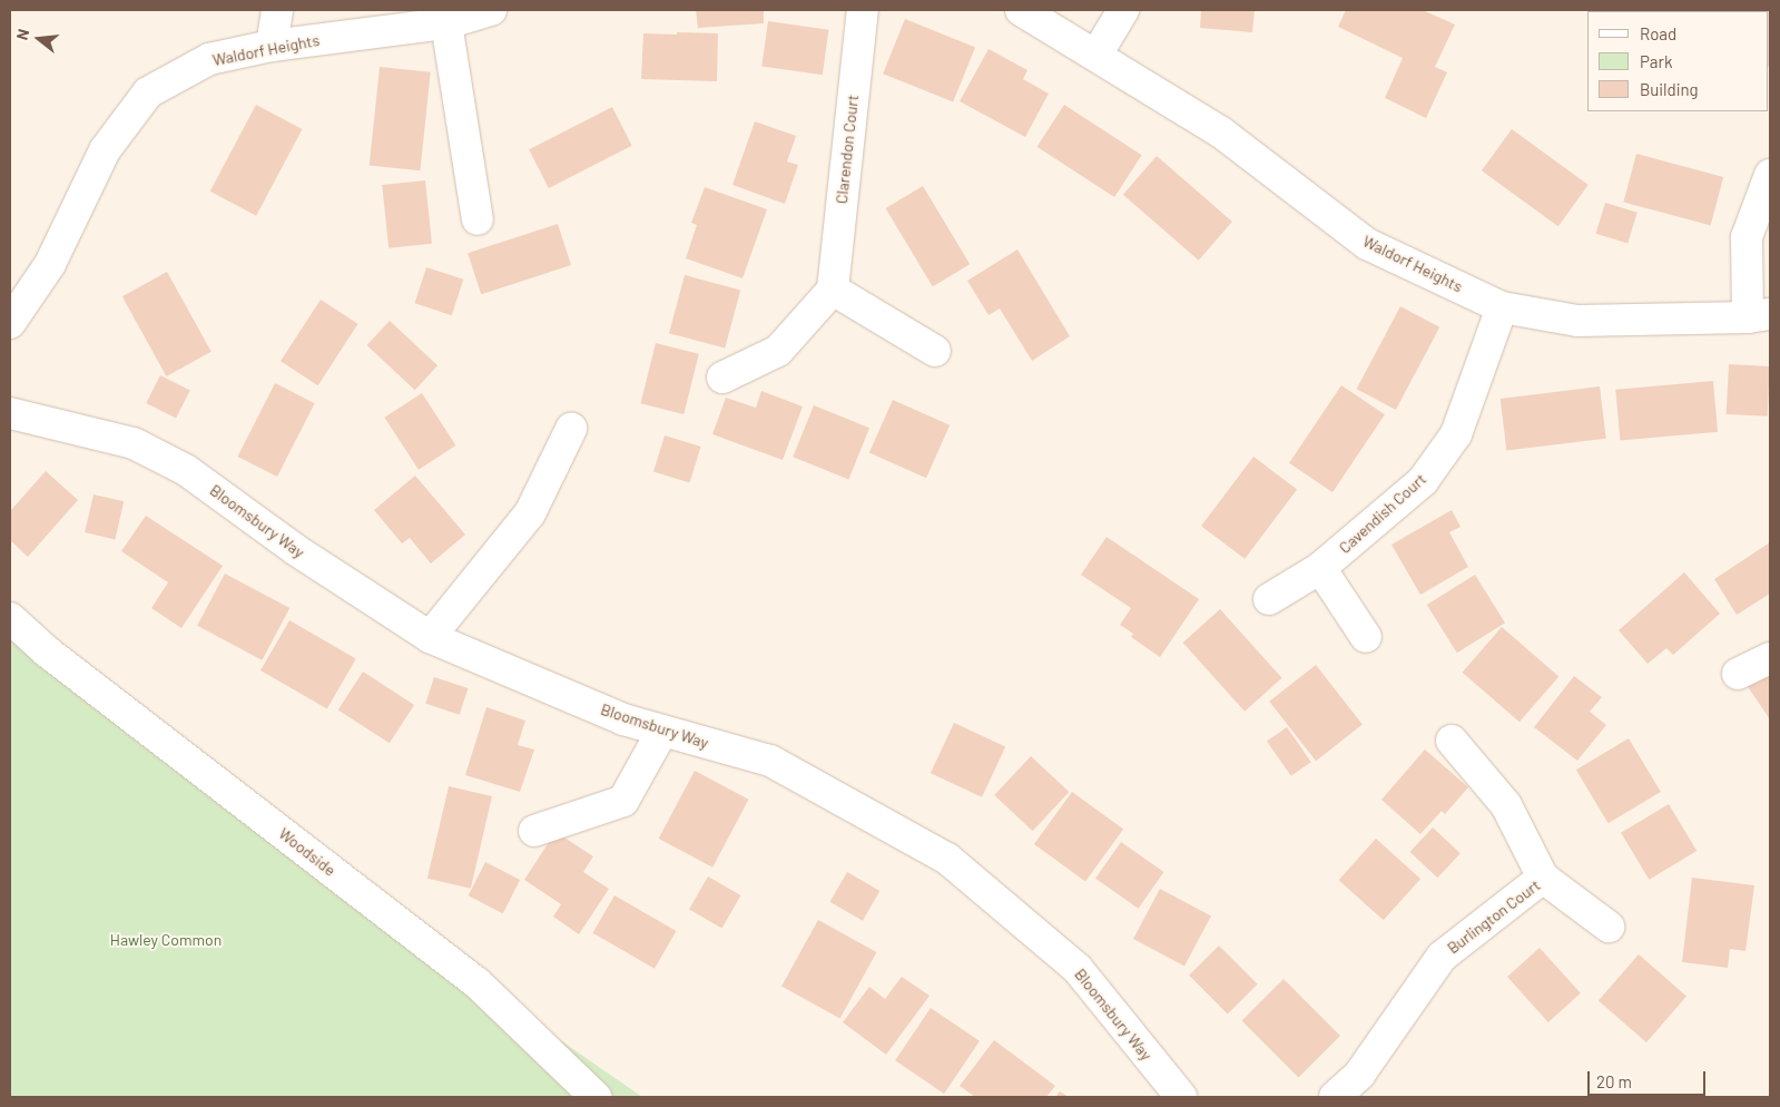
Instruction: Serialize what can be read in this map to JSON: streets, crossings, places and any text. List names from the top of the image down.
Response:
{
  "streets": {
    "street": [
      "Waldorf Heights",
      "Clarendon Court",
      "Cavendish Court",
      "Bloomsbury Way",
      "Woodside",
      "Burlington Court"
    ]
  },
  "crossings": [
    ["Waldorf Heights", "Cavendish Court"]
  ],
  "parks": ["Hawley Common"],
  "legend": ["Road", "Park", "Building"],
  "scale_bar": "20 m",
  "north": "left"
}
